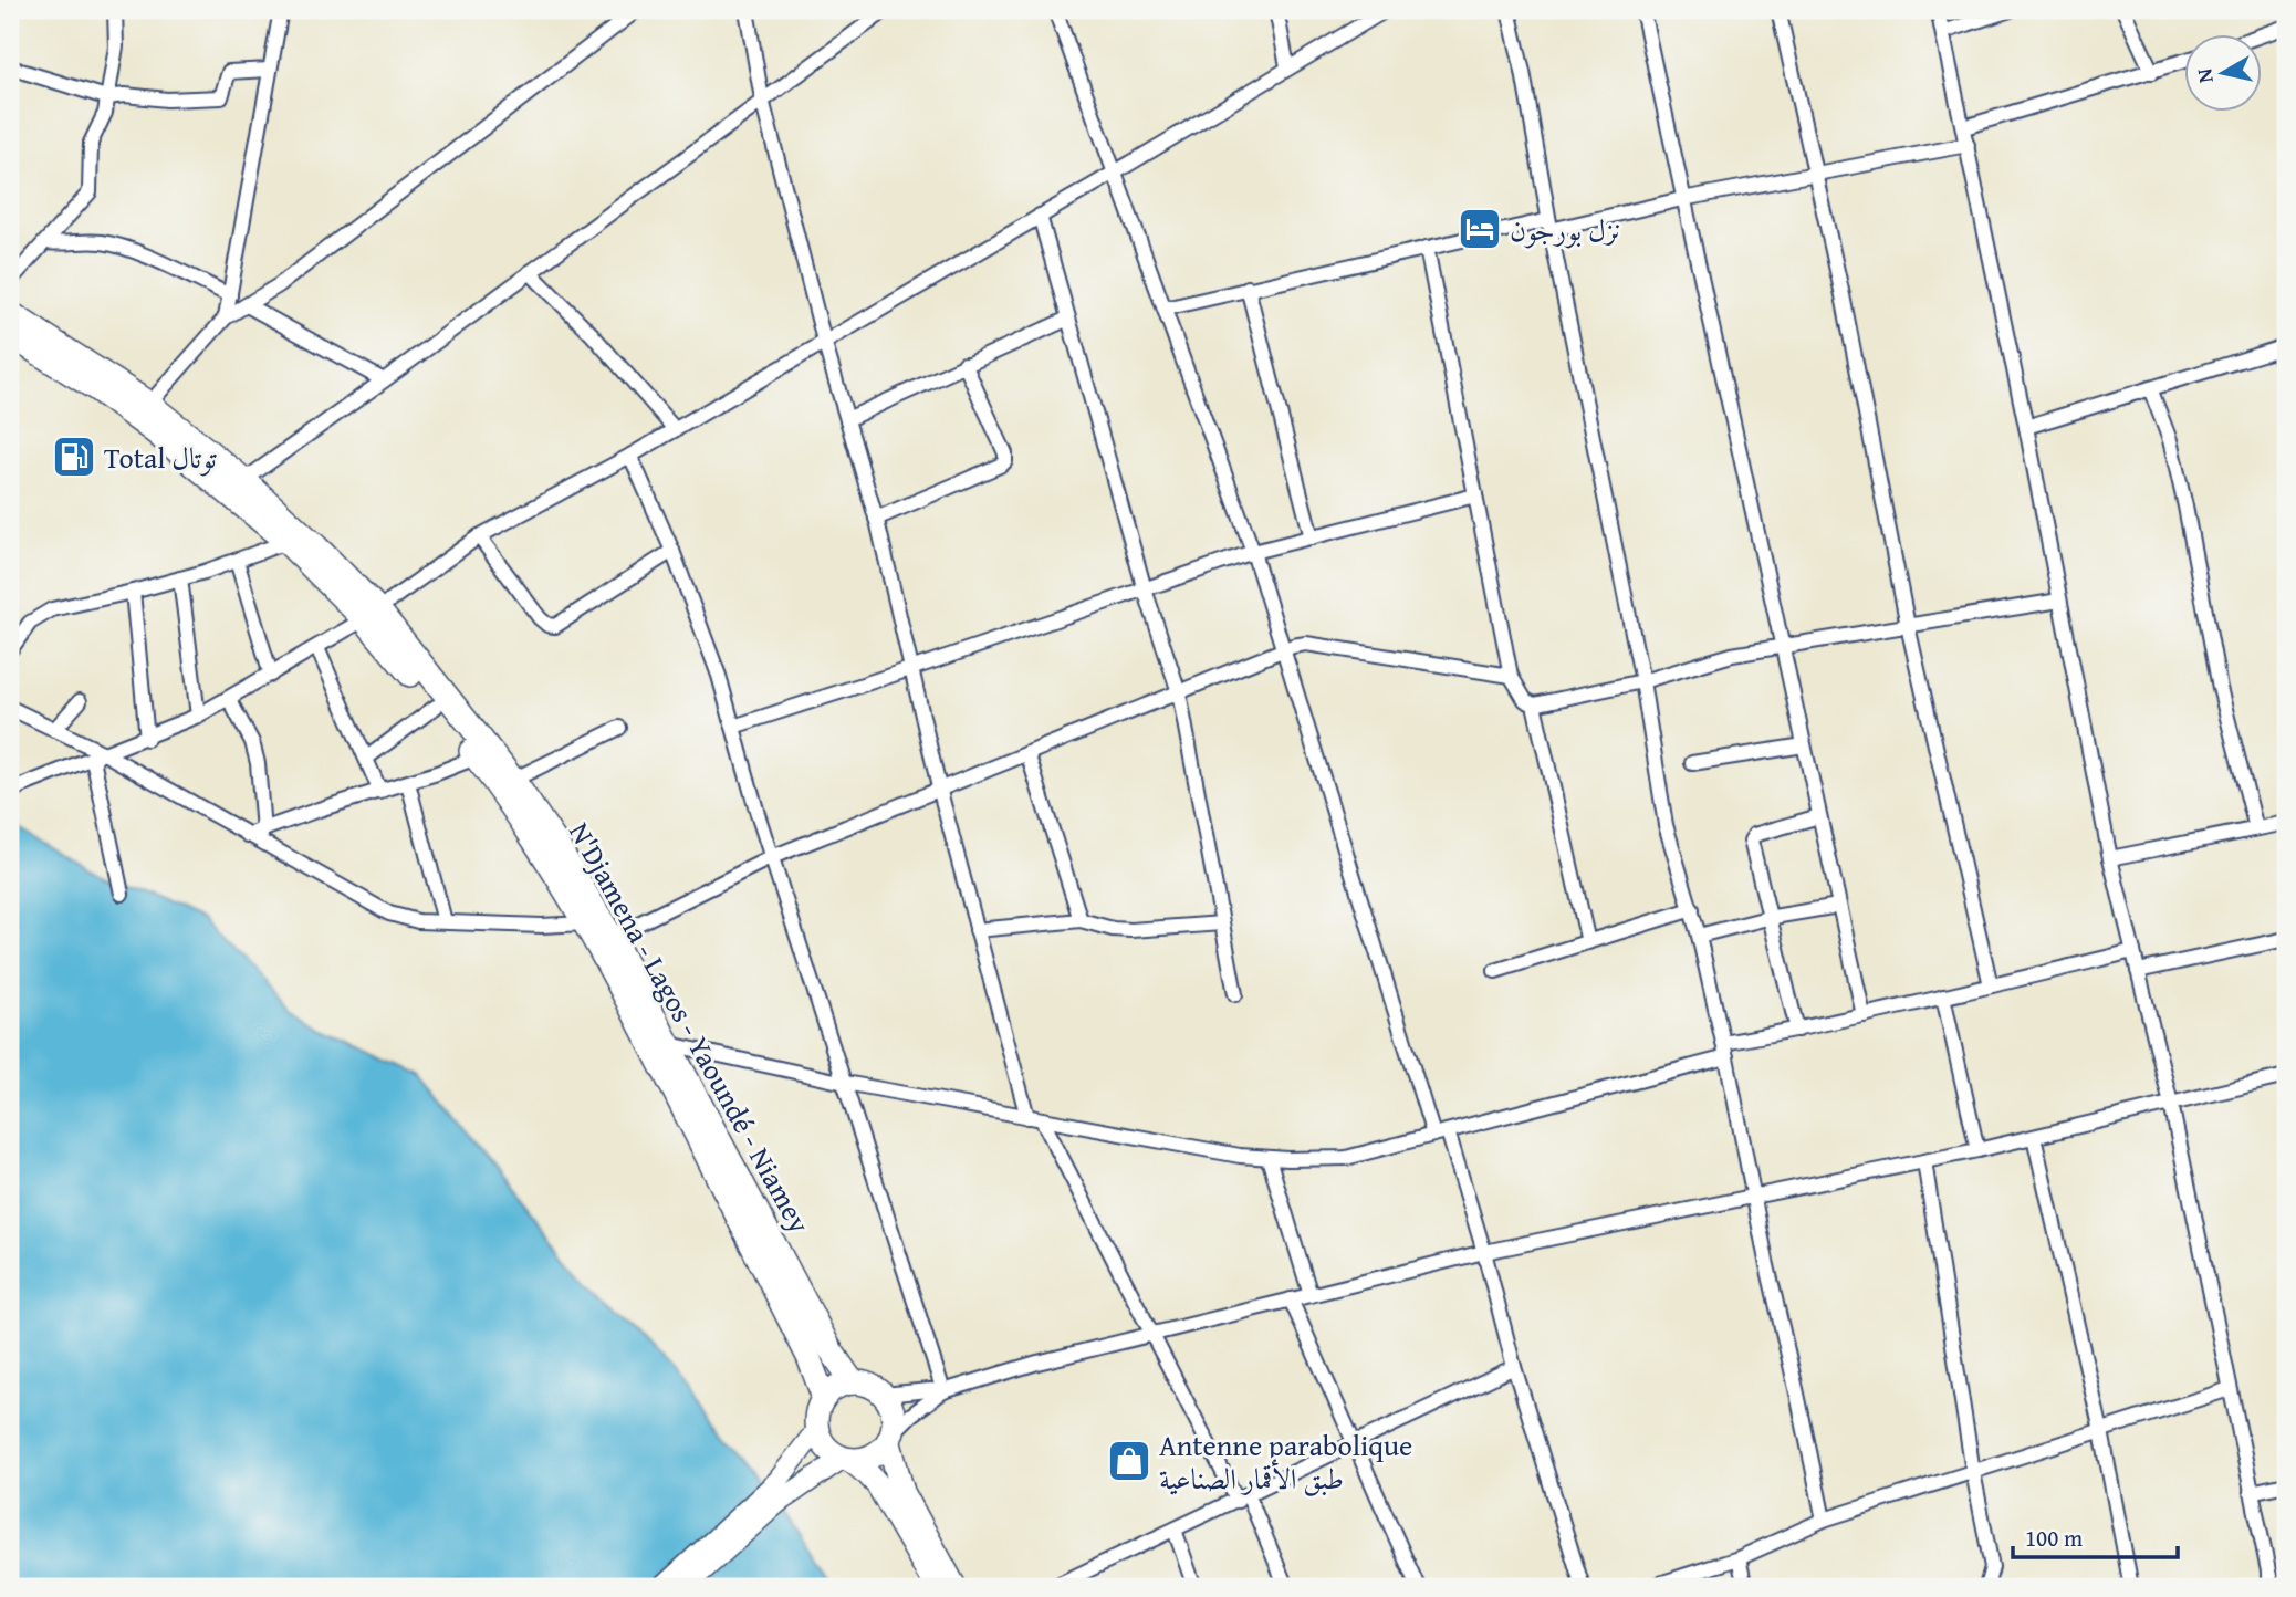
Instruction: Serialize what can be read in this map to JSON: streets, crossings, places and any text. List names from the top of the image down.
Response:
{
  "streets": {
    "highway": ["N'Djamena - Lagos - Yaoundé - Niamey"]
  },
  "places": {
    "hotel": ["نزل بورجون"],
    "fuel station": ["Total توتال"],
    "shop": ["Antenne parabolique طبق الأقمار الصناعية"]
  },
  "scale_bar": "100 m",
  "north": "left"
}
